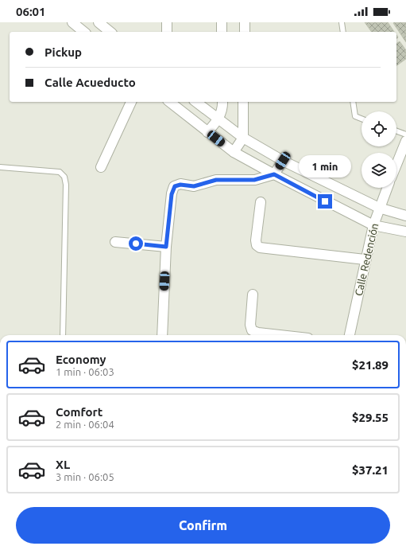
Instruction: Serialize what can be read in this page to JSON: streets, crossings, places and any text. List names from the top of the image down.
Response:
{
  "streets": {
    "street": ["Calle Redención"]
  },
  "page": {
    "status": "06:01",
    "banner": ["Pickup", "Calle Acueducto"],
    "bubble": "1 min",
    "list": [
      {
        "name": "Economy",
        "note": "1 min · 06:03",
        "value": "$21.89"
      },
      {
        "name": "Comfort",
        "note": "2 min · 06:04",
        "value": "$29.55"
      },
      {
        "name": "XL",
        "note": "3 min · 06:05",
        "value": "$37.21"
      }
    ],
    "buttons": "Confirm"
  }
}
